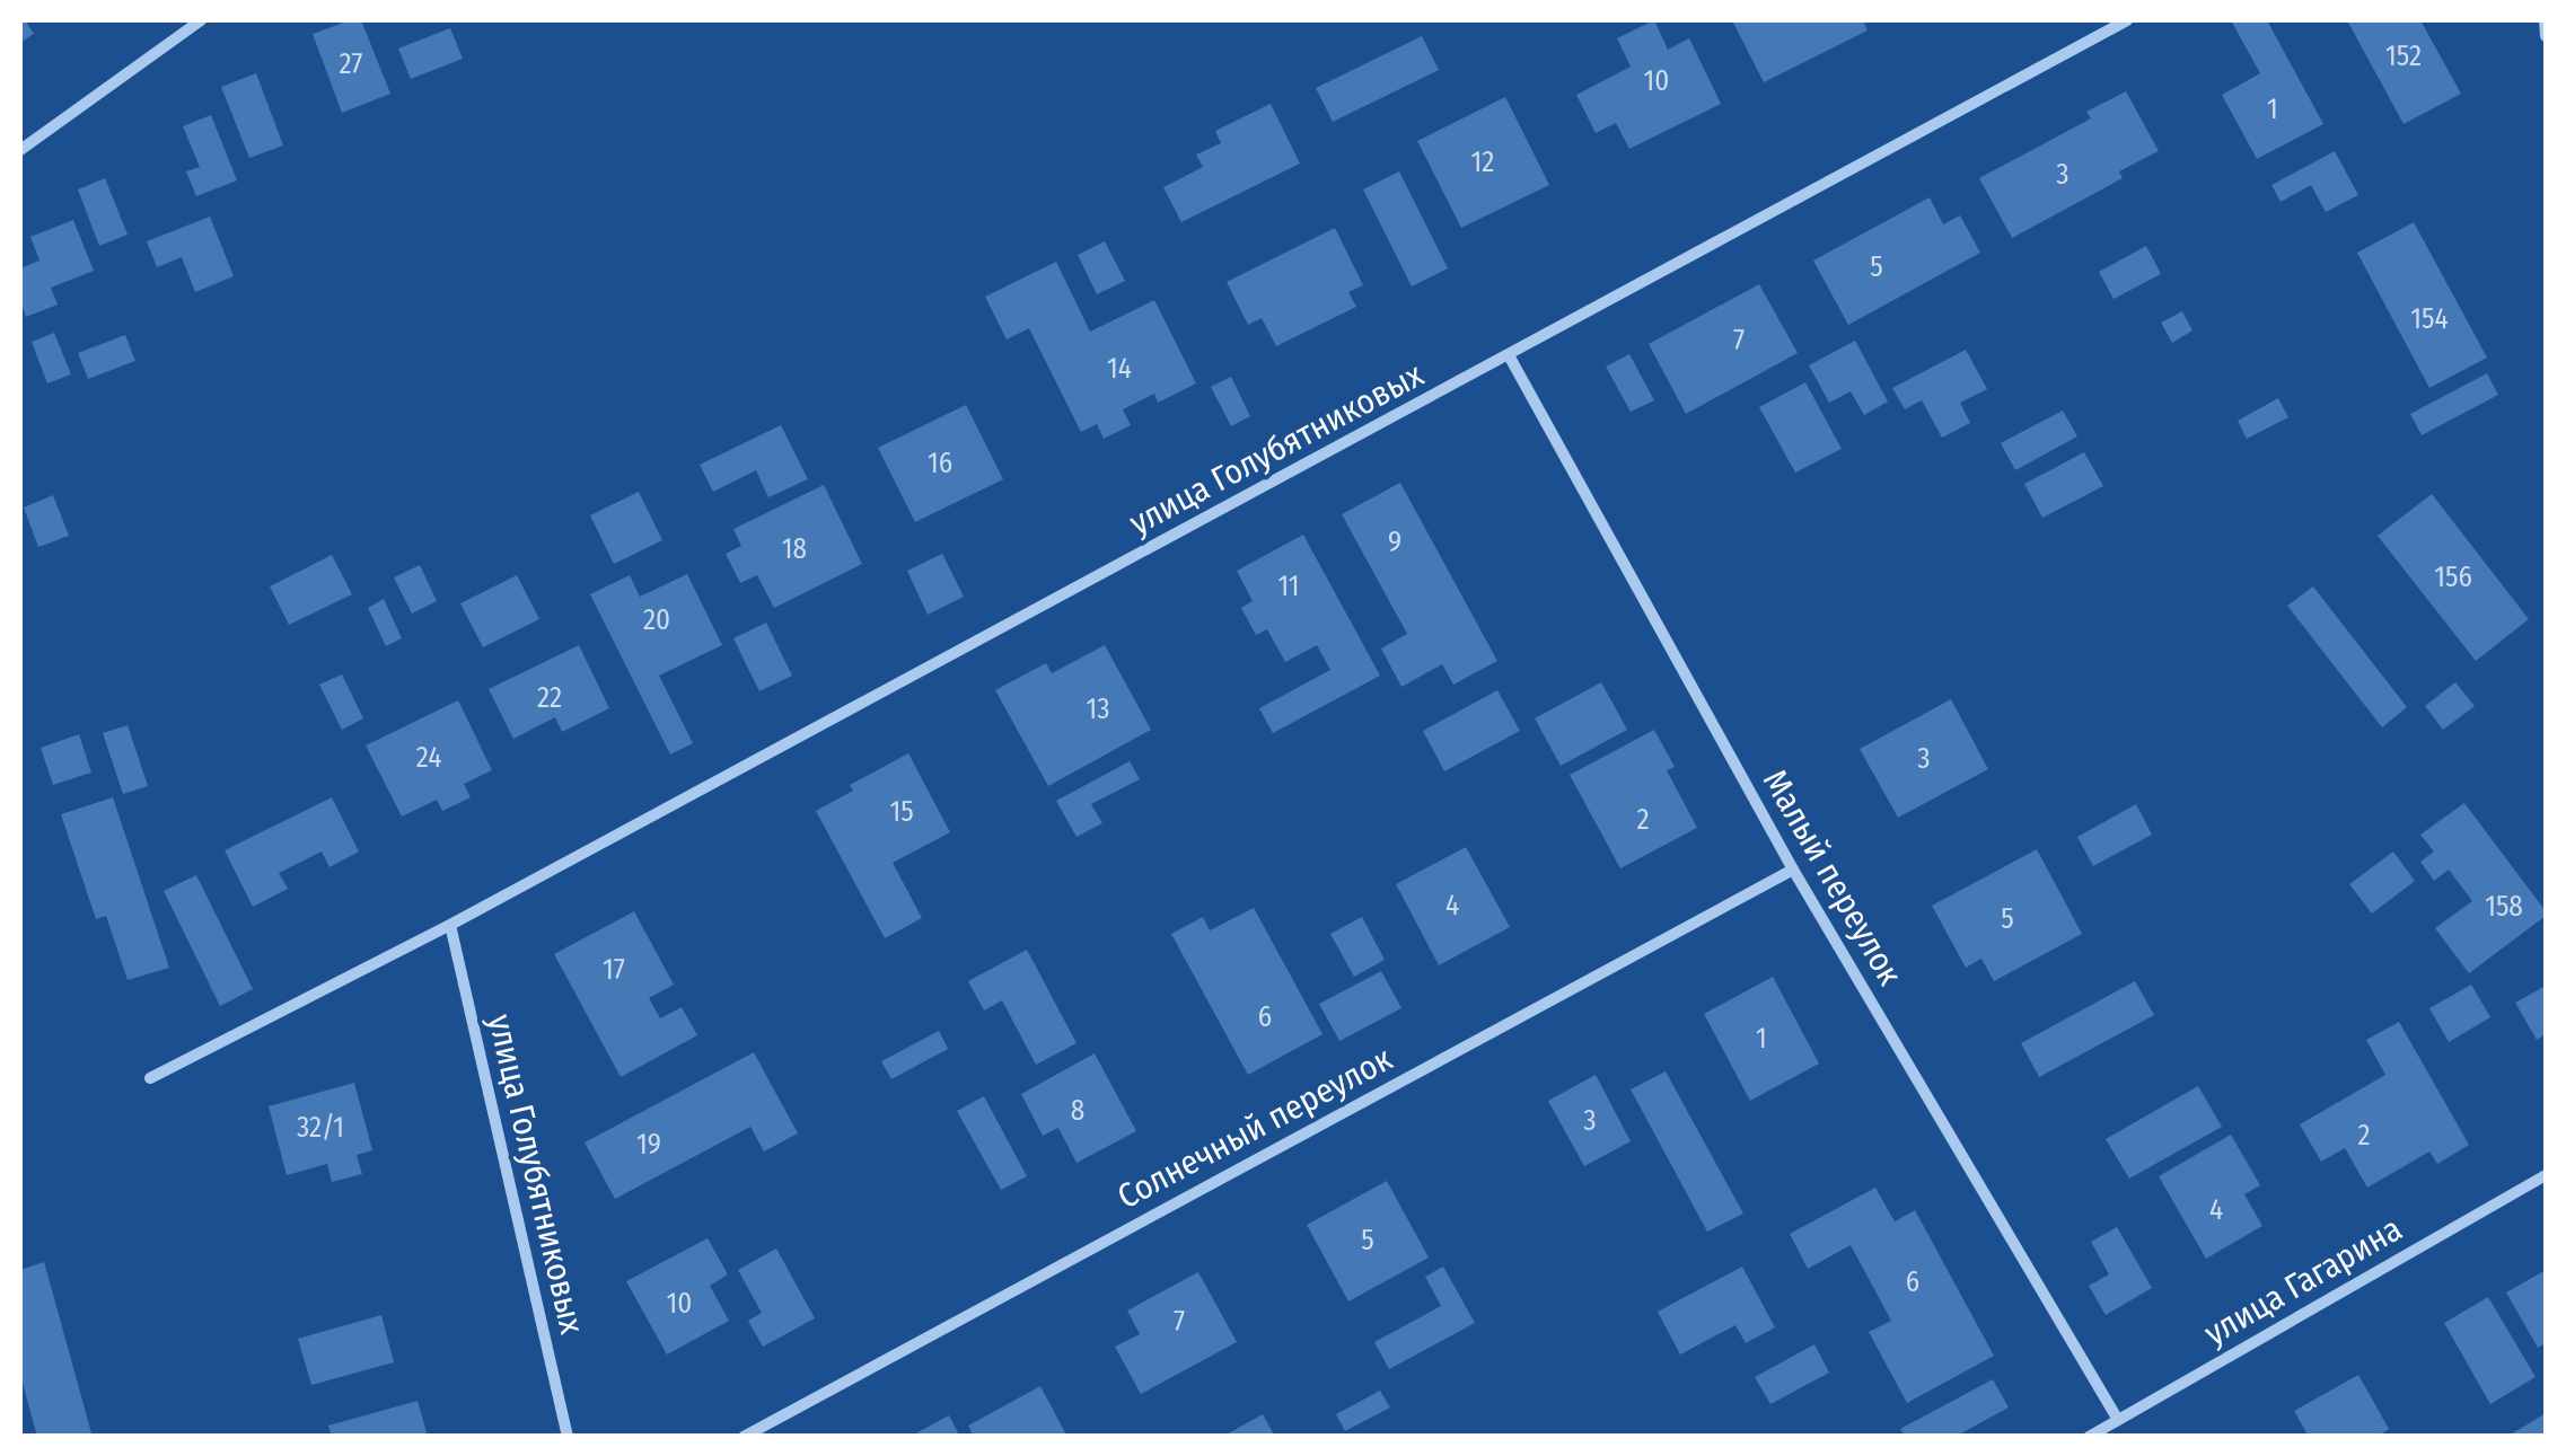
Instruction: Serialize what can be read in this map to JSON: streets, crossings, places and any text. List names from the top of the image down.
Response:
{
  "streets": {
    "street": [
      "улица Голубятниковых",
      "Малый переулок",
      "Солнечный переулок",
      "улица Гагарина"
    ]
  },
  "crossings": [
    ["улица Голубятниковых", "Малый переулок"],
    ["Малый переулок", "Солнечный переулок"],
    ["Малый переулок", "улица Гагарина"]
  ],
  "house_numbers": [
    "152",
    "27",
    "10",
    "1",
    "12",
    "3",
    "5",
    "154",
    "7",
    "14",
    "16",
    "9",
    "18",
    "156",
    "11",
    "20",
    "22",
    "13",
    "24",
    "3",
    "15",
    "2",
    "4",
    "158",
    "5",
    "17",
    "6",
    "1",
    "8",
    "3",
    "32/1",
    "2",
    "19",
    "4",
    "5",
    "6",
    "10",
    "7"
  ]
}
